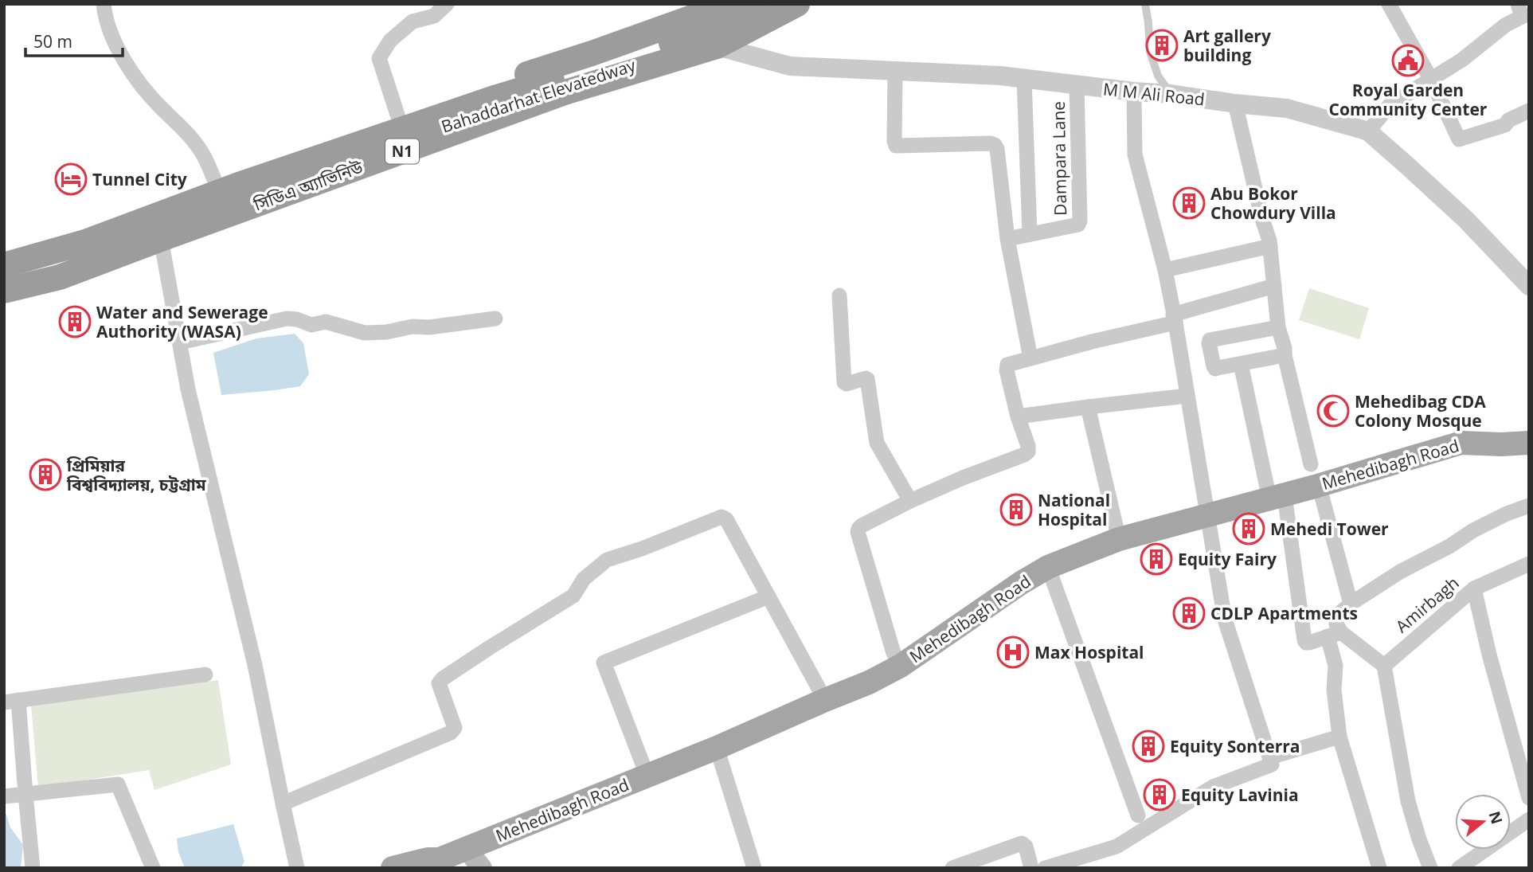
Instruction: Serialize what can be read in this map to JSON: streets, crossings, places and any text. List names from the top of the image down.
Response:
{
  "streets": {
    "highway": ["Bahaddarhat Elevatedway", "N1", "সিডিএ অ্যাভিনিউ"],
    "main road": ["Mehedibagh Road"],
    "street": ["M M Ali Road", "Dampara Lane", "Amirbagh"]
  },
  "crossings": [
    ["M M Ali Road", "Dampara Lane"],
    ["M M Ali Road", "সিডিএ অ্যাভিনিউ"],
    ["Bahaddarhat Elevatedway", "সিডিএ অ্যাভিনিউ"]
  ],
  "places": {
    "building": [
      "Art gallery building",
      "Abu Bokor Chowdury Villa",
      "Water and Sewerage Authority (WASA)",
      "প্রিমিয়ার বিশ্ববিদ্যালয়, চট্টগ্রাম",
      "National Hospital",
      "Mehedi Tower",
      "Equity Fairy",
      "CDLP Apartments",
      "Equity Sonterra",
      "Equity Lavinia"
    ],
    "public building": ["Royal Garden Community Center"],
    "hotel": ["Tunnel City"],
    "mosque": ["Mehedibag CDA Colony Mosque"],
    "hospital": ["Max Hospital"]
  },
  "scale_bar": "50 m",
  "north": "right"
}
